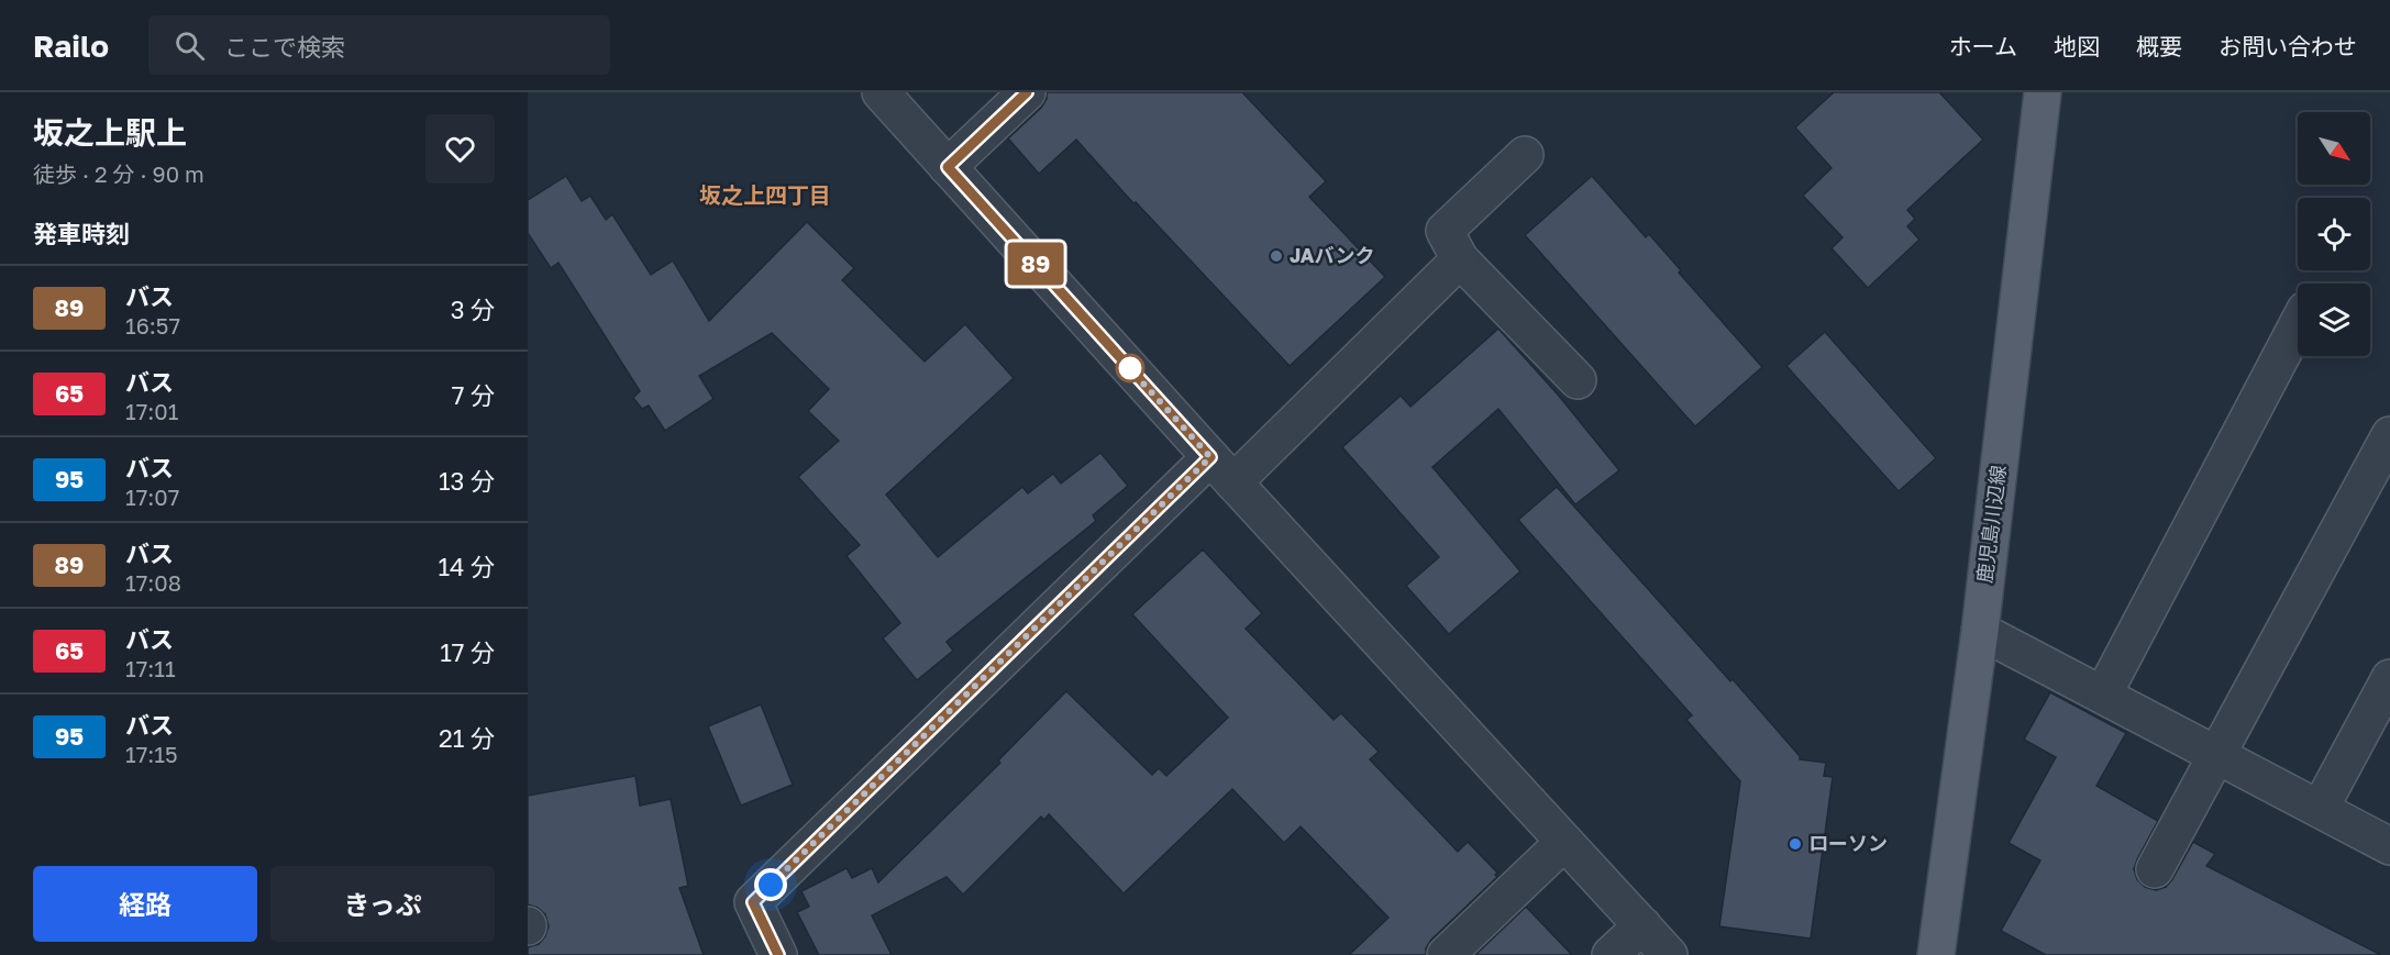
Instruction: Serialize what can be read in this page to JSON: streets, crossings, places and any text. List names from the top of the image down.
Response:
{
  "streets": {
    "main road": ["鹿児島川辺線"]
  },
  "districts": ["坂之上四丁目"],
  "places": ["JAバンク", "ローソン"],
  "lines": ["bus line 89"],
  "north": "bottom right",
  "page": {
    "header": "Railo",
    "search": "ここで検索",
    "nav": [
      "ホーム",
      "地図",
      "概要",
      "お問い合わせ"
    ],
    "heading": [
      ["坂之上駅上", "徒歩 · 2 分 · 90 m"],
      "発車時刻"
    ],
    "on_map": "89",
    "list": [
      {
        "mark": "89",
        "name": "バス",
        "note": "16:57",
        "value": "3 分"
      },
      {
        "mark": "65",
        "name": "バス",
        "note": "17:01",
        "value": "7 分"
      },
      {
        "mark": "95",
        "name": "バス",
        "note": "17:07",
        "value": "13 分"
      },
      {
        "mark": "89",
        "name": "バス",
        "note": "17:08",
        "value": "14 分"
      },
      {
        "mark": "65",
        "name": "バス",
        "note": "17:11",
        "value": "17 分"
      },
      {
        "mark": "95",
        "name": "バス",
        "note": "17:15",
        "value": "21 分"
      }
    ],
    "buttons": ["経路", "きっぷ"]
  }
}
